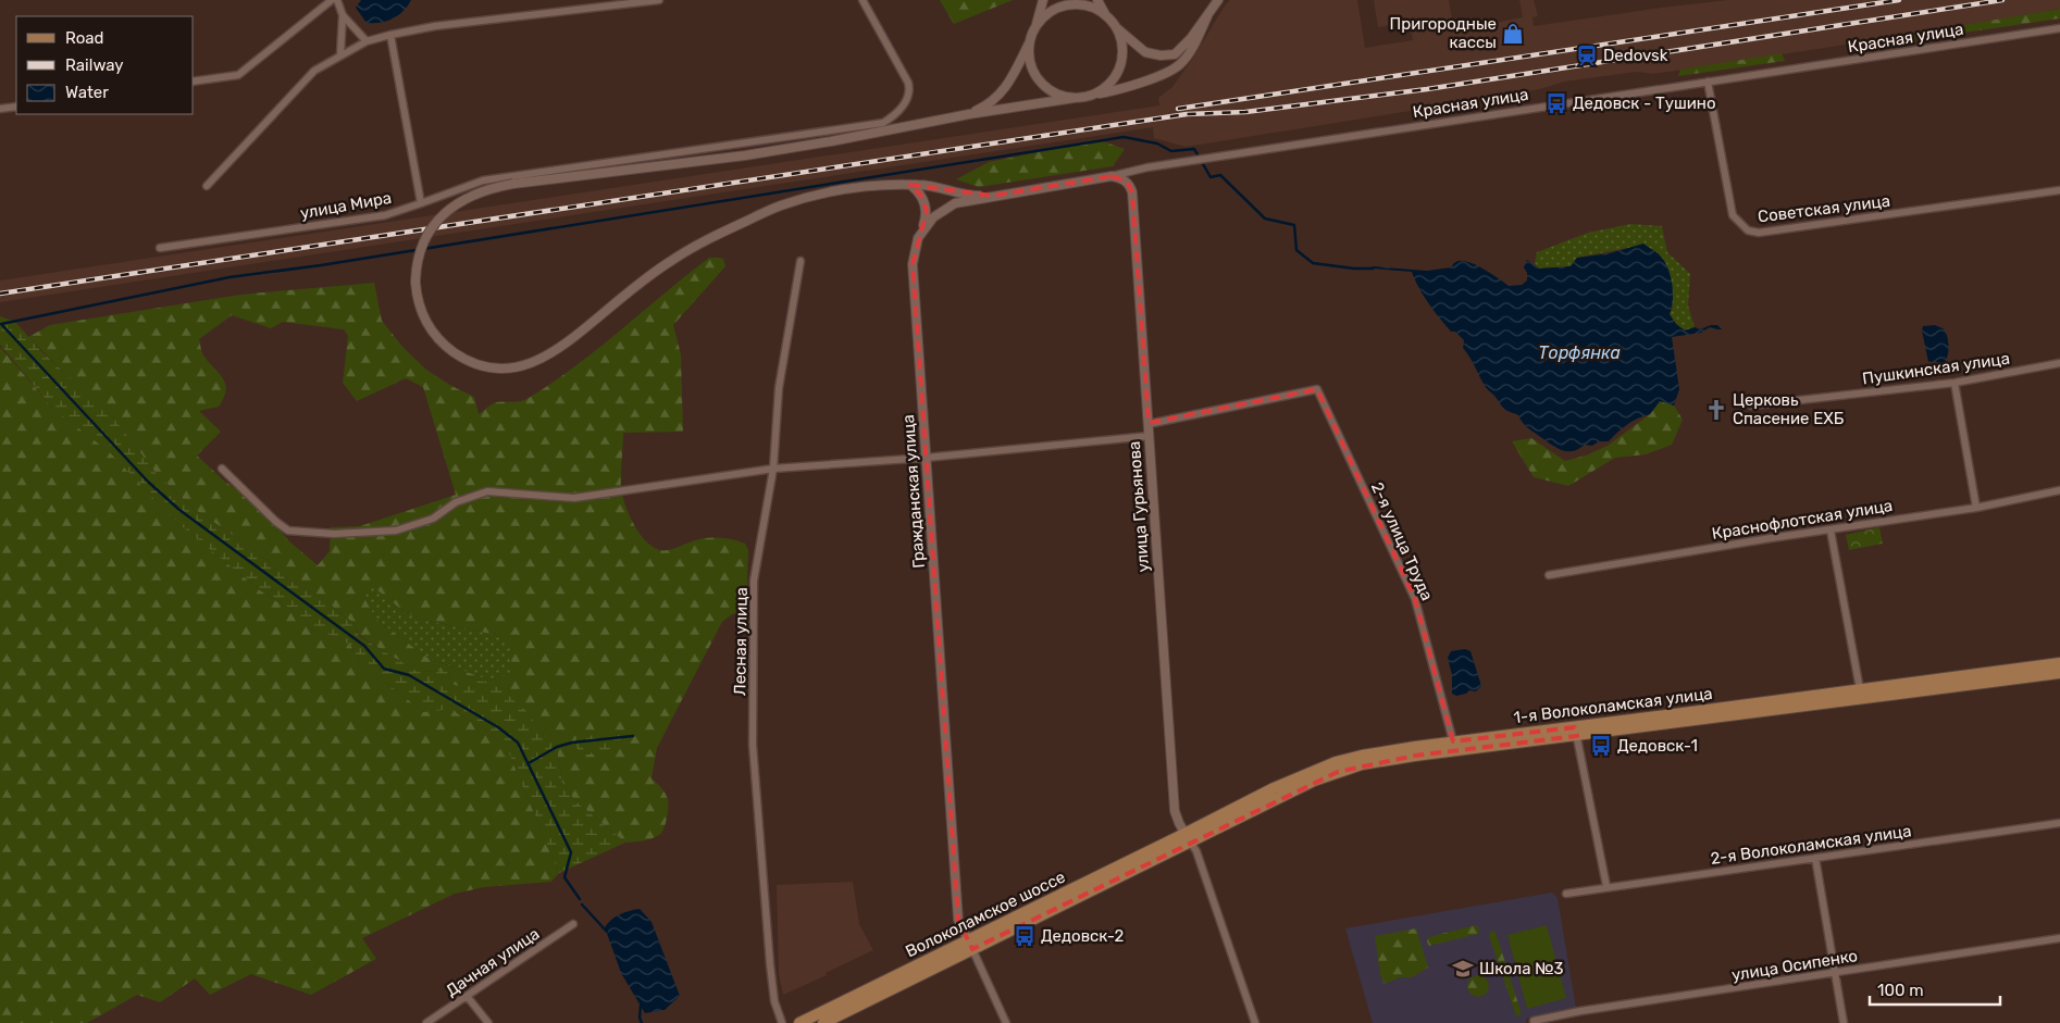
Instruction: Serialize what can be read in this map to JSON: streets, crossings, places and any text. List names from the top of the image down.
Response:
{
  "streets": {
    "main road": ["1-я Волоколамская улица", "Волоколамское шоссе"],
    "street": [
      "Красная улица",
      "улица Мира",
      "Советская улица",
      "Пушкинская улица",
      "Гражданская улица",
      "улица Гурьянова",
      "Краснофлотская улица",
      "2-я улица Труда",
      "Лесная улица",
      "2-я Волоколамская улица",
      "Дачная улица",
      "улица Осипенко"
    ]
  },
  "crossings": [
    ["Красная улица", "Советская улица"],
    ["Красная улица", "Гражданская улица"],
    ["Красная улица", "улица Гурьянова"],
    ["Гражданская улица", "улица Гурьянова"],
    ["Гражданская улица", "Волоколамское шоссе"],
    ["улица Гурьянова", "2-я улица Труда"],
    ["улица Гурьянова", "1-я Волоколамская улица"],
    ["улица Гурьянова", "Волоколамское шоссе"],
    ["2-я улица Труда", "1-я Волоколамская улица"],
    ["1-я Волоколамская улица", "Волоколамское шоссе"]
  ],
  "water": ["Торфянка"],
  "places": {
    "shop": ["Пригородные кассы"],
    "station": ["Dedovsk"],
    "bus stop": ["Дедовск - Тушино", "Дедовск-1", "Дедовск-2"],
    "church": ["Церковь Спасение ЕХБ"],
    "school or university": ["Школа №3"]
  },
  "legend": ["Road", "Railway", "Water"],
  "scale_bar": "100 m"
}
